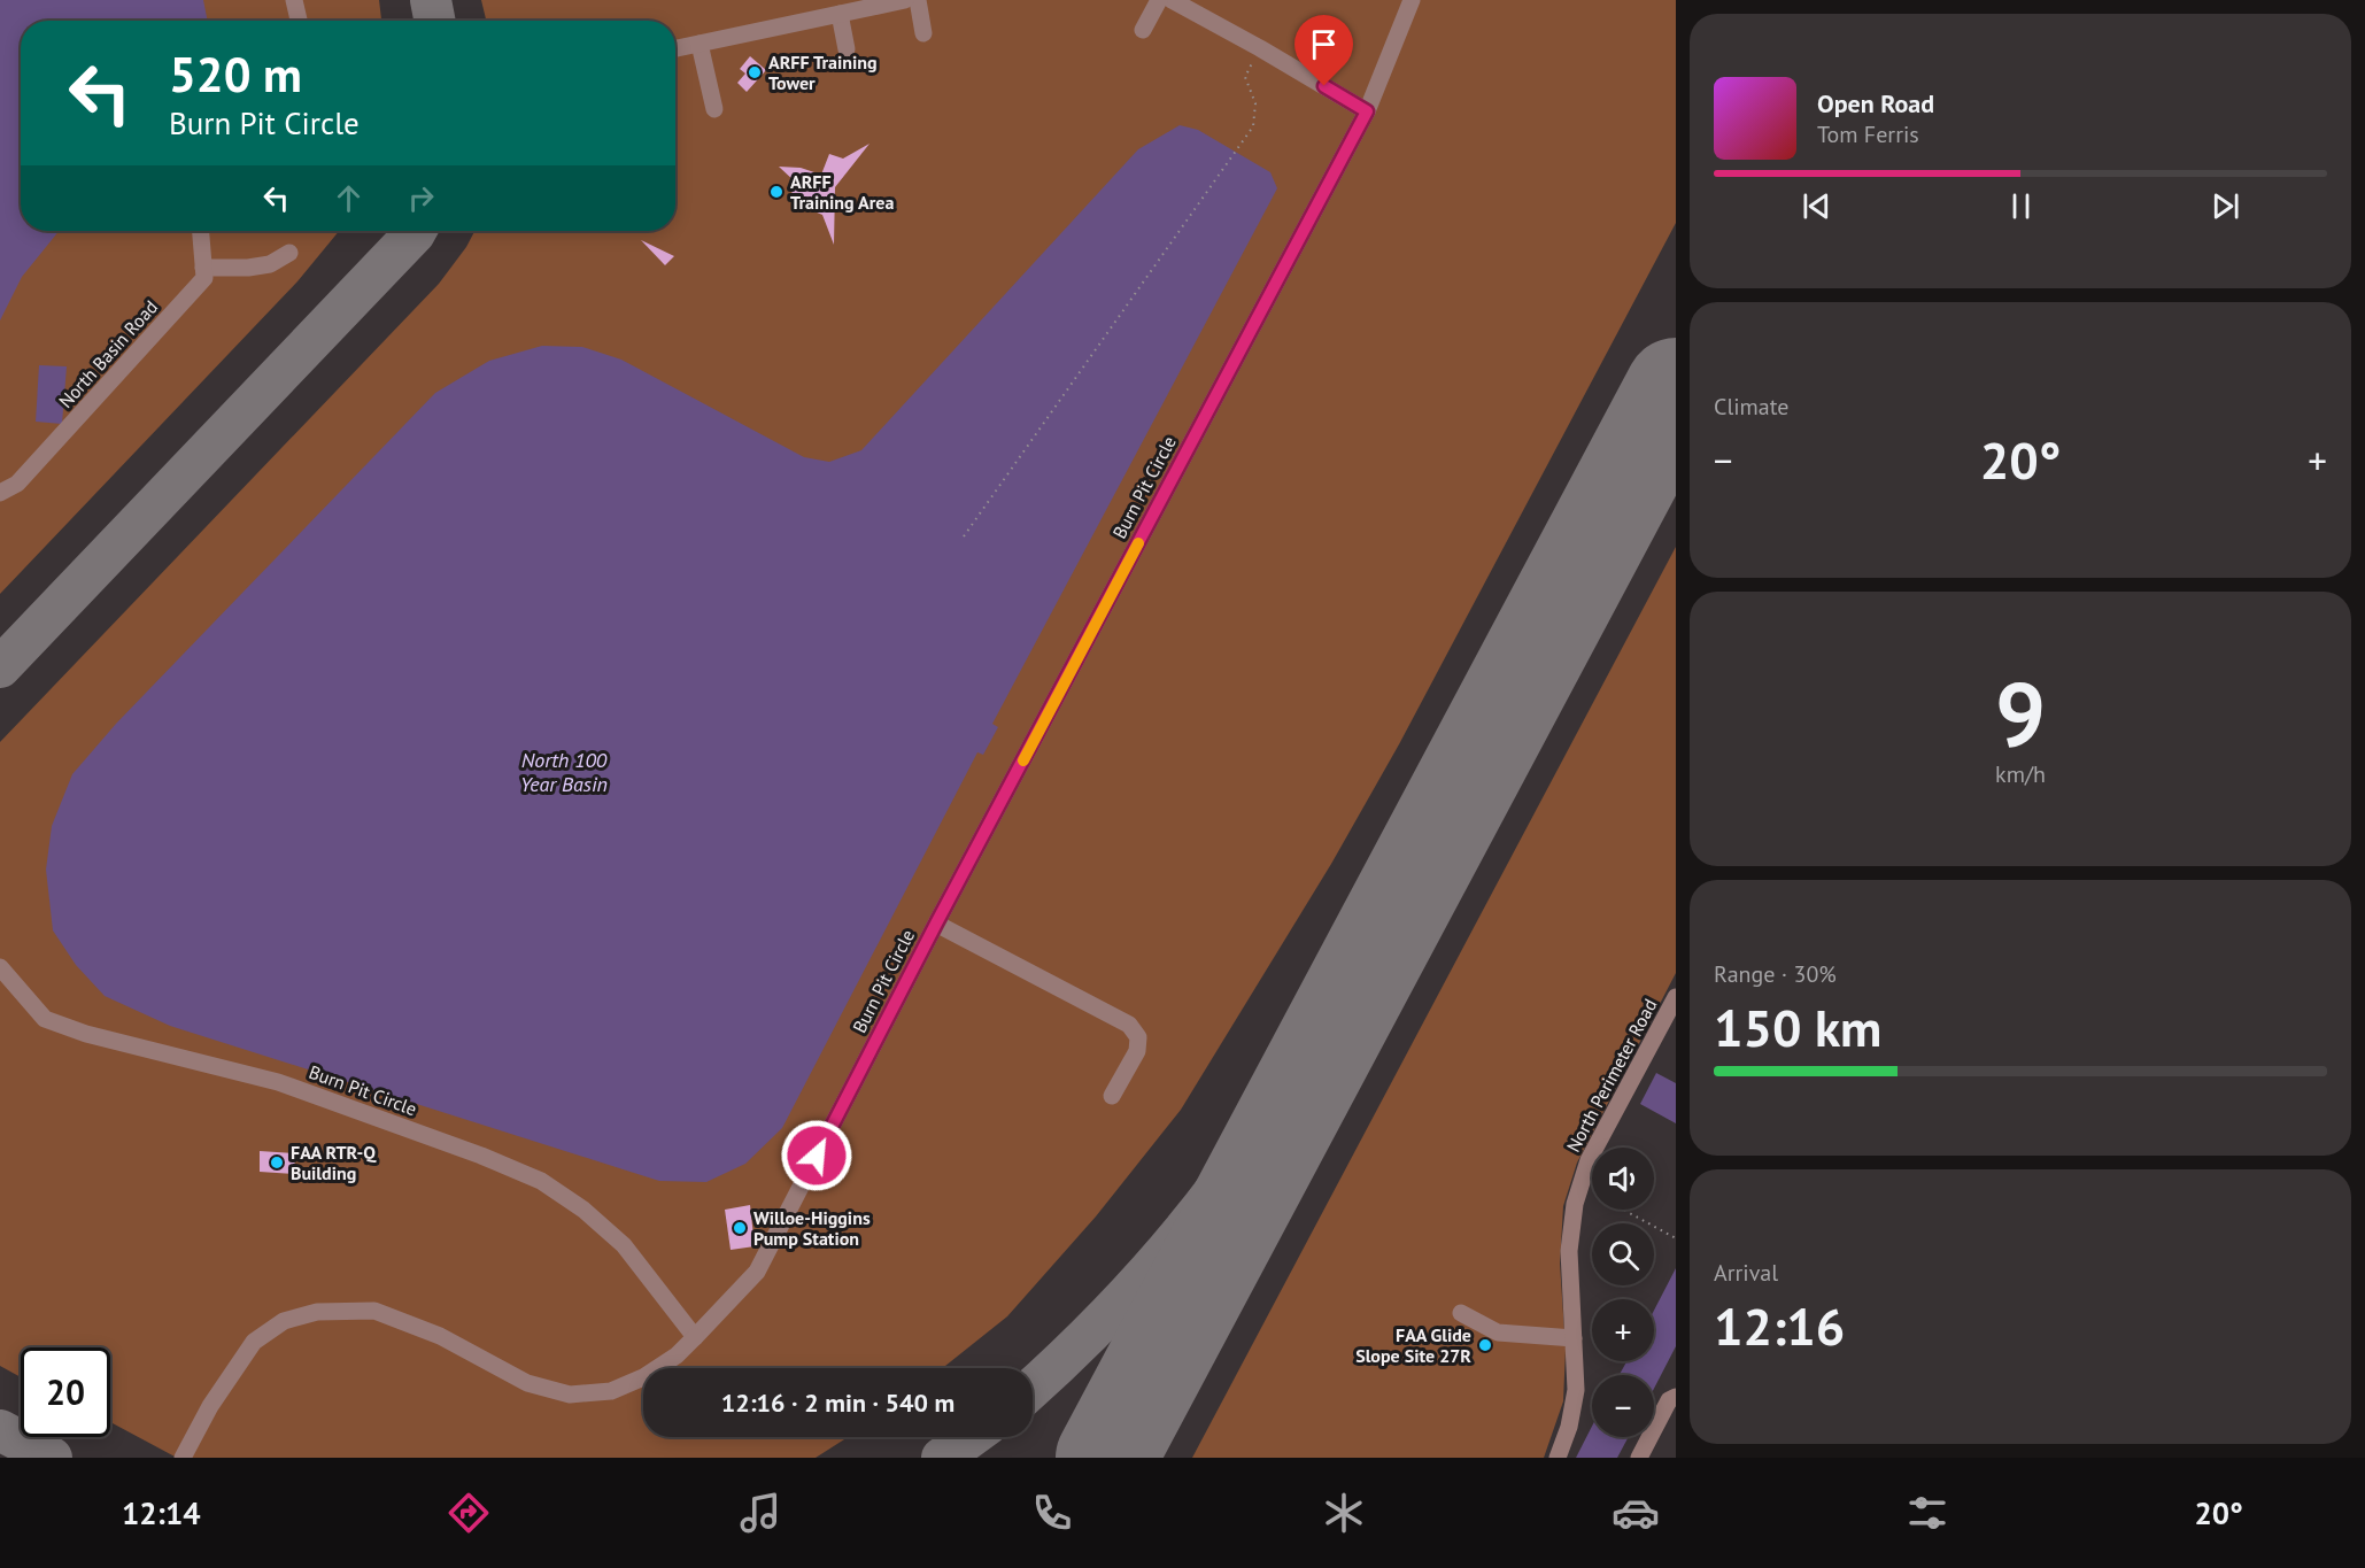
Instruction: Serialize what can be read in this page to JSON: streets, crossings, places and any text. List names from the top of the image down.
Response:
{
  "streets": {
    "street": ["North Basin Road", "Burn Pit Circle", "North Perimeter Road"]
  },
  "water": ["North 100 Year Basin"],
  "places": [
    "ARFF Training Tower",
    "ARFF Training Area",
    "FAA RTR-Q Building",
    "Willoe-Higgins Pump Station",
    "FAA Glide Slope Site 27R"
  ],
  "page": {
    "turn": ["520 m", "Burn Pit Circle"],
    "song": ["Open Road", "Tom Ferris"],
    "tile": [
      "Climate",
      ["9", "km/h"],
      ["Range · 30%", "150 km"],
      ["Arrival", "12:16"]
    ],
    "heat": ["−", "20°", "+"],
    "map_buttons": ["+", "−"],
    "limit": "20",
    "trip": "12:16 · 2 min · 540 m",
    "tabs": ["12:14", "20°"]
  }
}
